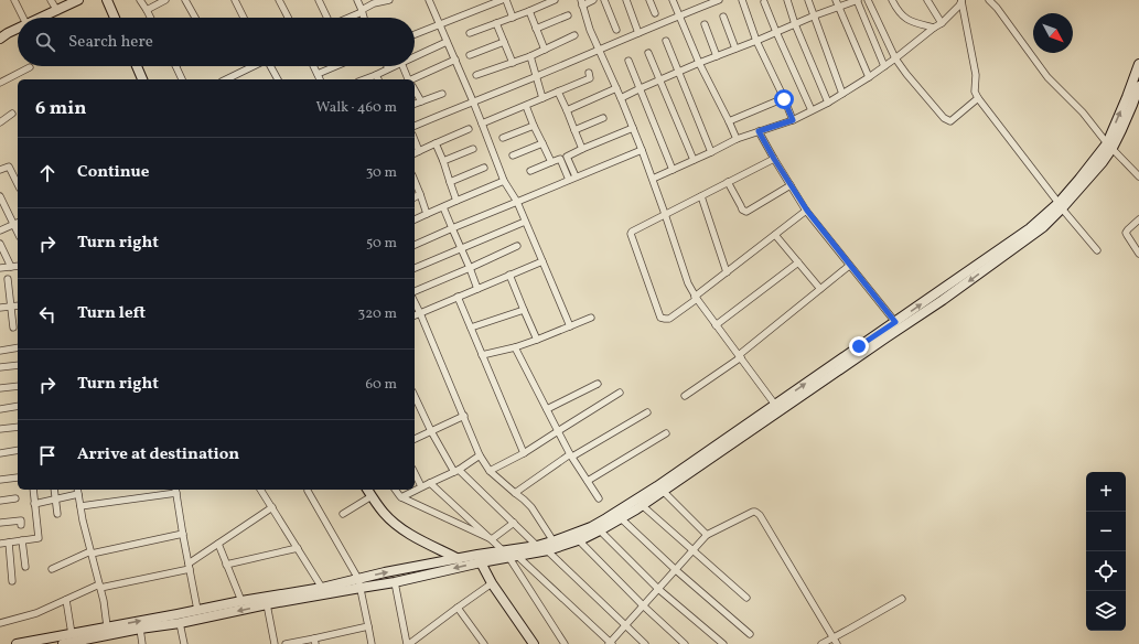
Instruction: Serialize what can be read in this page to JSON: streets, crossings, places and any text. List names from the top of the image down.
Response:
{
  "north": "bottom right",
  "page": {
    "search": "Search here",
    "heading": ["6 min", "Walk · 460 m"],
    "list": [
      ["Continue", "30 m"],
      ["Turn right", "50 m"],
      ["Turn left", "320 m"],
      ["Turn right", "60 m"],
      "Arrive at destination"
    ],
    "map_buttons": ["+", "−"]
  }
}
